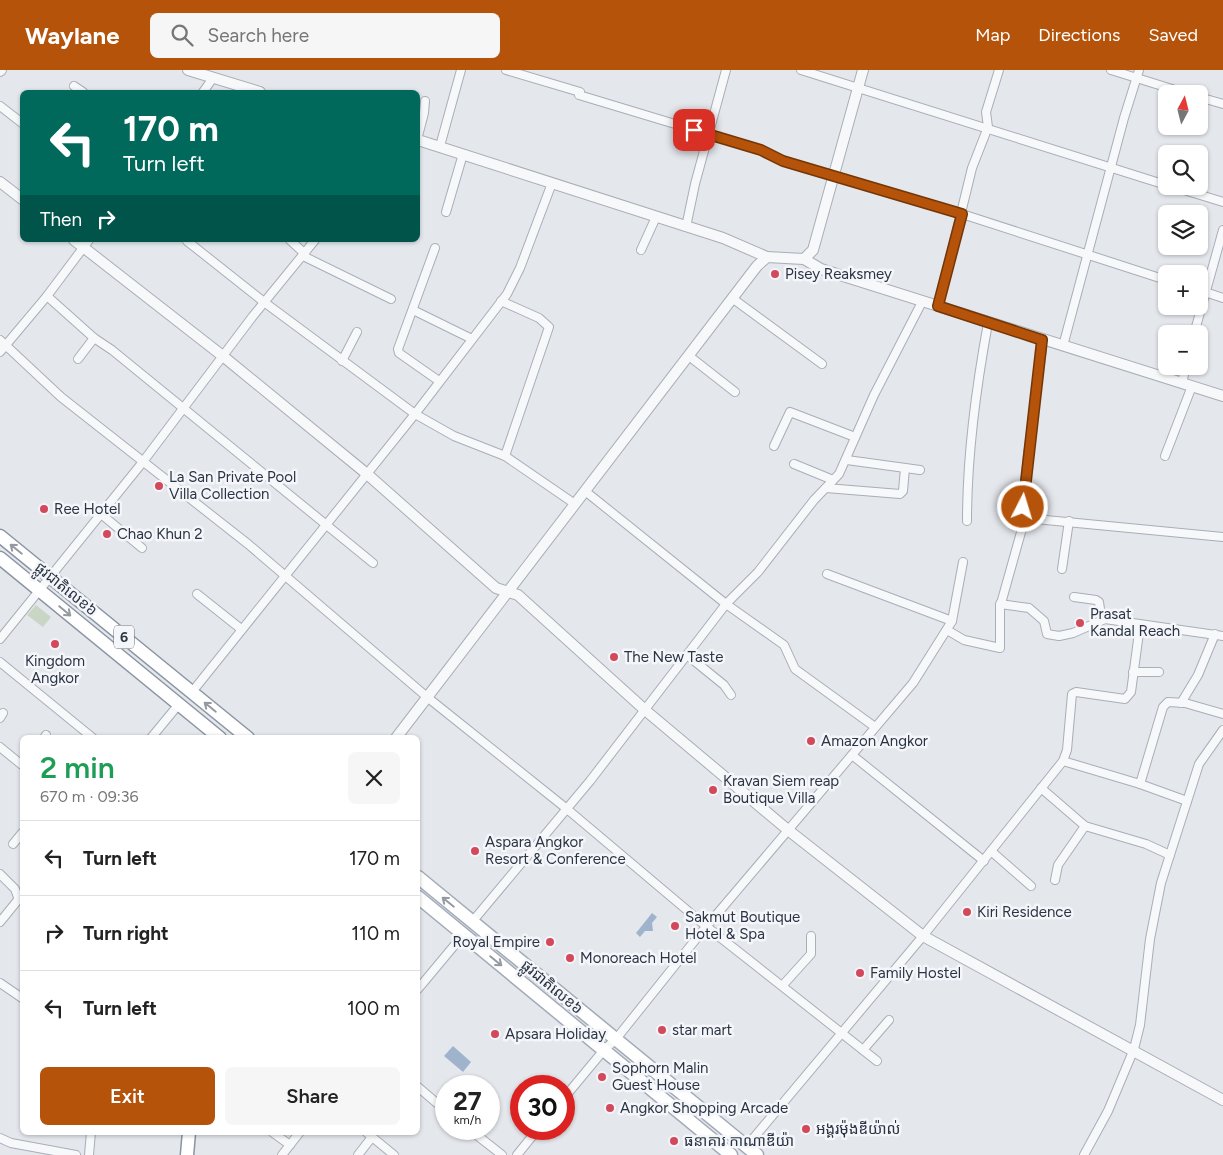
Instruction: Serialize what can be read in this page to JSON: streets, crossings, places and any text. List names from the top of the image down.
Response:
{
  "streets": {
    "main road": ["ផ្លូវជាតិលេខ៦", "6"]
  },
  "places": [
    "Pisey Reaksmey",
    "La San Private Pool Villa Collection",
    "Ree Hotel",
    "Chao Khun 2",
    "Prasat Kandal Reach",
    "Kingdom Angkor",
    "The New Taste",
    "Amazon Angkor",
    "Kravan Siem reap Boutique Villa",
    "Aspara Angkor Resort & Conference",
    "Kiri Residence",
    "Sakmut Boutique Hotel & Spa",
    "Royal Empire",
    "Monoreach Hotel",
    "Family Hostel",
    "star mart",
    "Apsara Holiday",
    "Sophorn Malin Guest House",
    "Angkor Shopping Arcade",
    "អង្គរម៉ុងឌីយ៉ាល់",
    "ធនាគារ កាណាឌីយ៉ា"
  ],
  "north": "top",
  "page": {
    "header": "Waylane",
    "search": "Search here",
    "nav": ["Map", "Directions", "Saved"],
    "map_buttons": ["+", "−"],
    "turn": ["170 m", "Turn left"],
    "then": "Then",
    "heading": ["2 min", "670 m · 09:36"],
    "list": [
      {
        "name": "Turn left",
        "value": "170 m"
      },
      {
        "name": "Turn right",
        "value": "110 m"
      },
      {
        "name": "Turn left",
        "value": "100 m"
      }
    ],
    "buttons": ["Exit", "Share"],
    "speed": "27 km/h",
    "limit": "30"
  }
}
